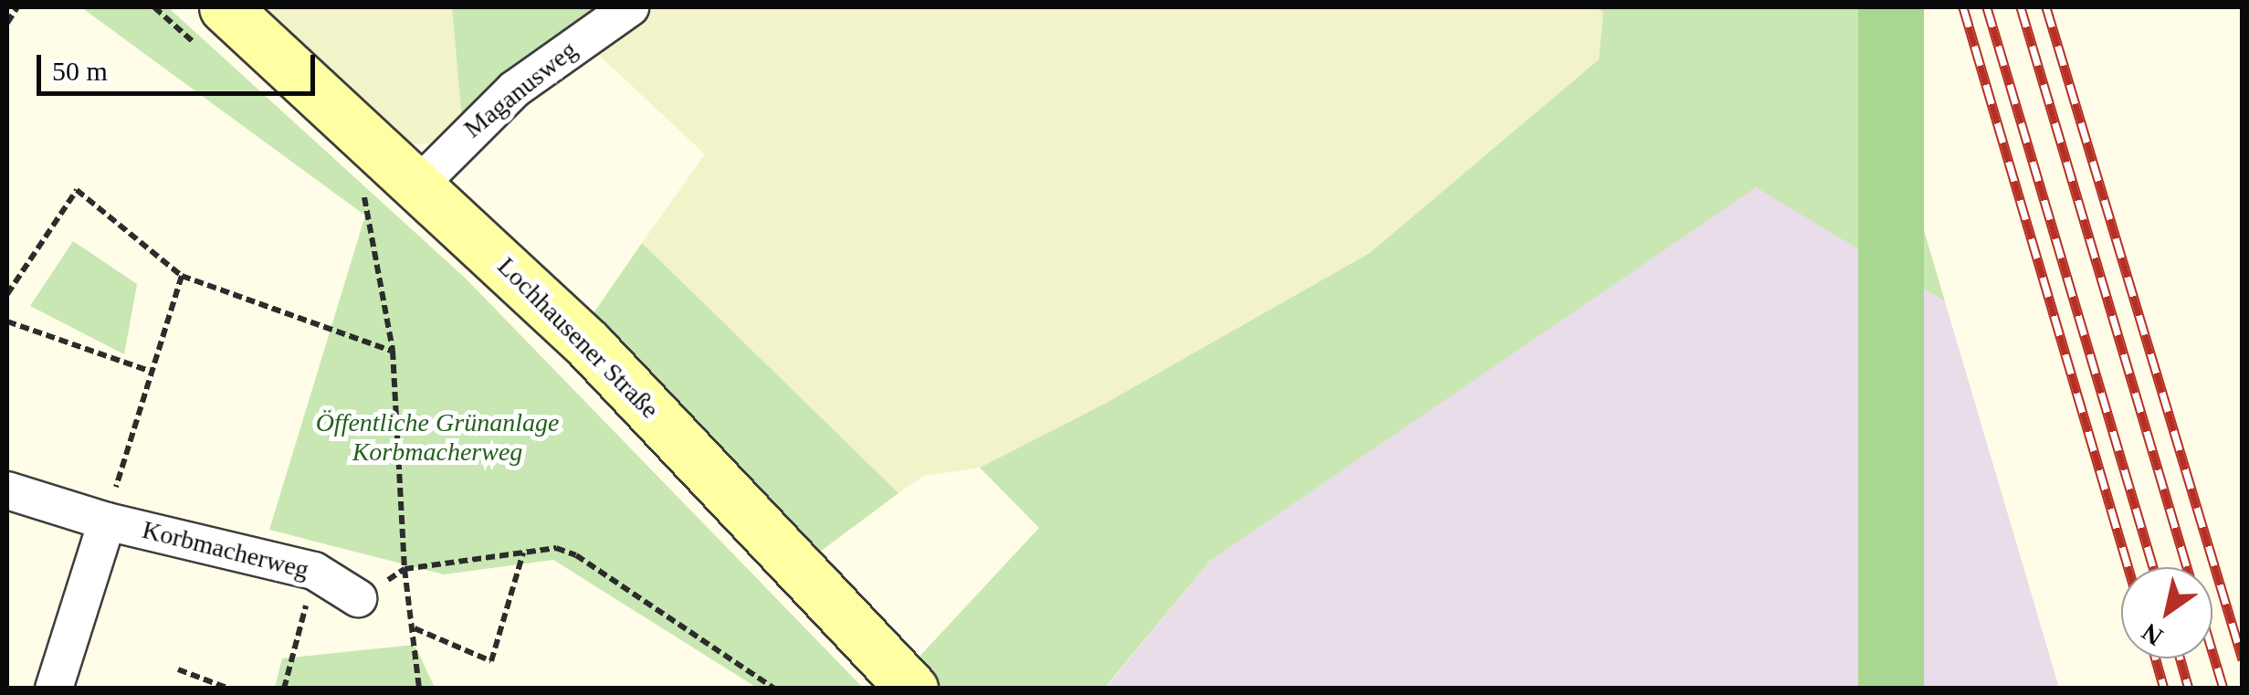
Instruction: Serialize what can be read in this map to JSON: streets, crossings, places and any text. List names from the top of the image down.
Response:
{
  "streets": {
    "main road": ["Lochhausener Straße"],
    "street": ["Maganusweg", "Korbmacherweg"]
  },
  "crossings": [
    ["Maganusweg", "Lochhausener Straße"]
  ],
  "parks": ["Öffentliche Grünanlage Korbmacherweg"],
  "scale_bar": "50 m",
  "north": "bottom left"
}
